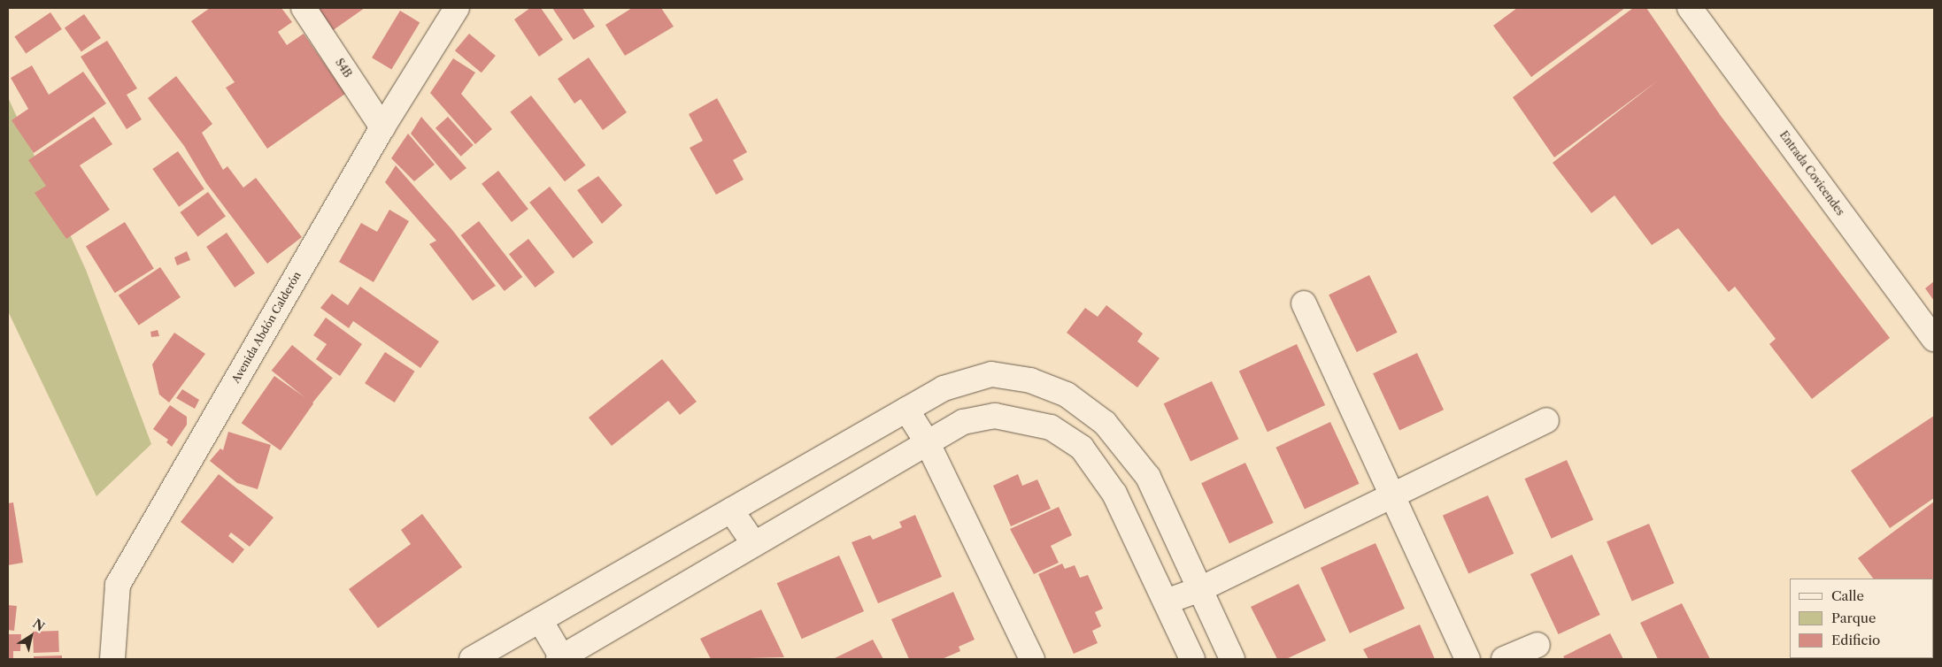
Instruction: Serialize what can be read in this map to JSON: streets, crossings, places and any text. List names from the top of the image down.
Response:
{
  "streets": {
    "street": ["S4B", "Entrada Covicendes", "Avenida Abdón Calderón"]
  },
  "crossings": [
    ["S4B", "Avenida Abdón Calderón"]
  ],
  "legend": ["Calle", "Parque", "Edificio"],
  "north": "top right"
}
